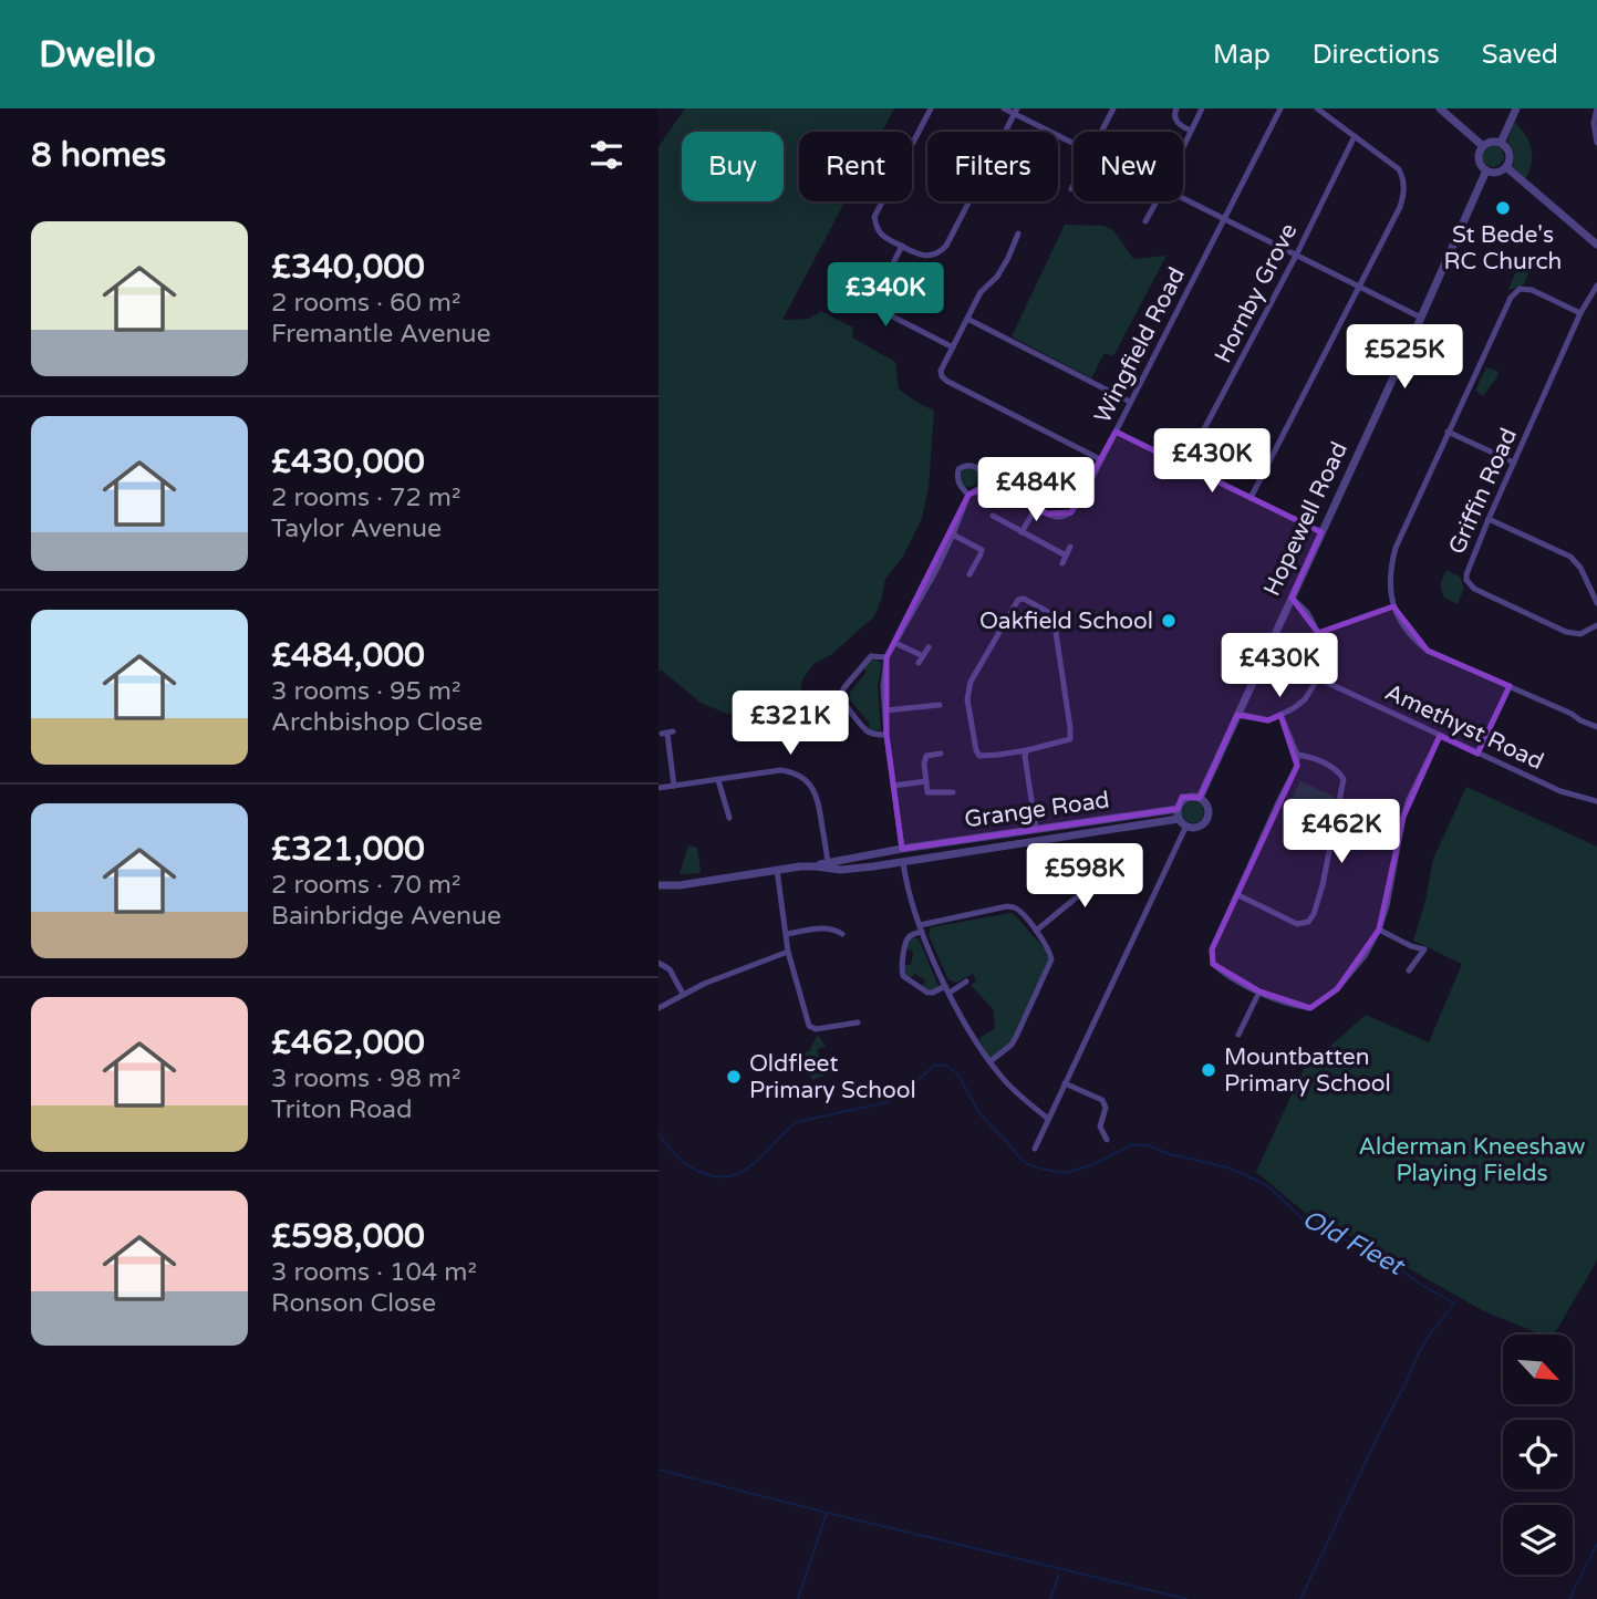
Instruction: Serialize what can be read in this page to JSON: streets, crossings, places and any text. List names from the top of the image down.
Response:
{
  "streets": {
    "street": [
      "Hornby Grove",
      "Wingfield Road",
      "Griffin Road",
      "Hopewell Road",
      "Amethyst Road",
      "Grange Road"
    ]
  },
  "crossings": [
    ["Wingfield Road", "Grange Road"],
    ["Hopewell Road", "Grange Road"]
  ],
  "water": ["Old Fleet"],
  "parks": ["Alderman Kneeshaw Playing Fields"],
  "places": [
    "St Bede's RC Church",
    "Oakfield School",
    "Mountbatten Primary School",
    "Oldfleet Primary School"
  ],
  "north": "bottom right",
  "page": {
    "header": "Dwello",
    "nav": ["Map", "Directions", "Saved"],
    "heading": "8 homes",
    "chip": [
      "Buy",
      "Rent",
      "Filters",
      "New"
    ],
    "list": [
      {
        "name": "£340,000",
        "note": "2 rooms · 60 m² · Fremantle Avenue"
      },
      {
        "name": "£430,000",
        "note": "2 rooms · 72 m² · Taylor Avenue"
      },
      {
        "name": "£484,000",
        "note": "3 rooms · 95 m² · Archbishop Close"
      },
      {
        "name": "£321,000",
        "note": "2 rooms · 70 m² · Bainbridge Avenue"
      },
      {
        "name": "£462,000",
        "note": "3 rooms · 98 m² · Triton Road"
      },
      {
        "name": "£598,000",
        "note": "3 rooms · 104 m² · Ronson Close"
      }
    ],
    "price": [
      "£340K",
      "£525K",
      "£430K",
      "£484K",
      "£430K",
      "£321K",
      "£462K",
      "£598K"
    ]
  }
}
